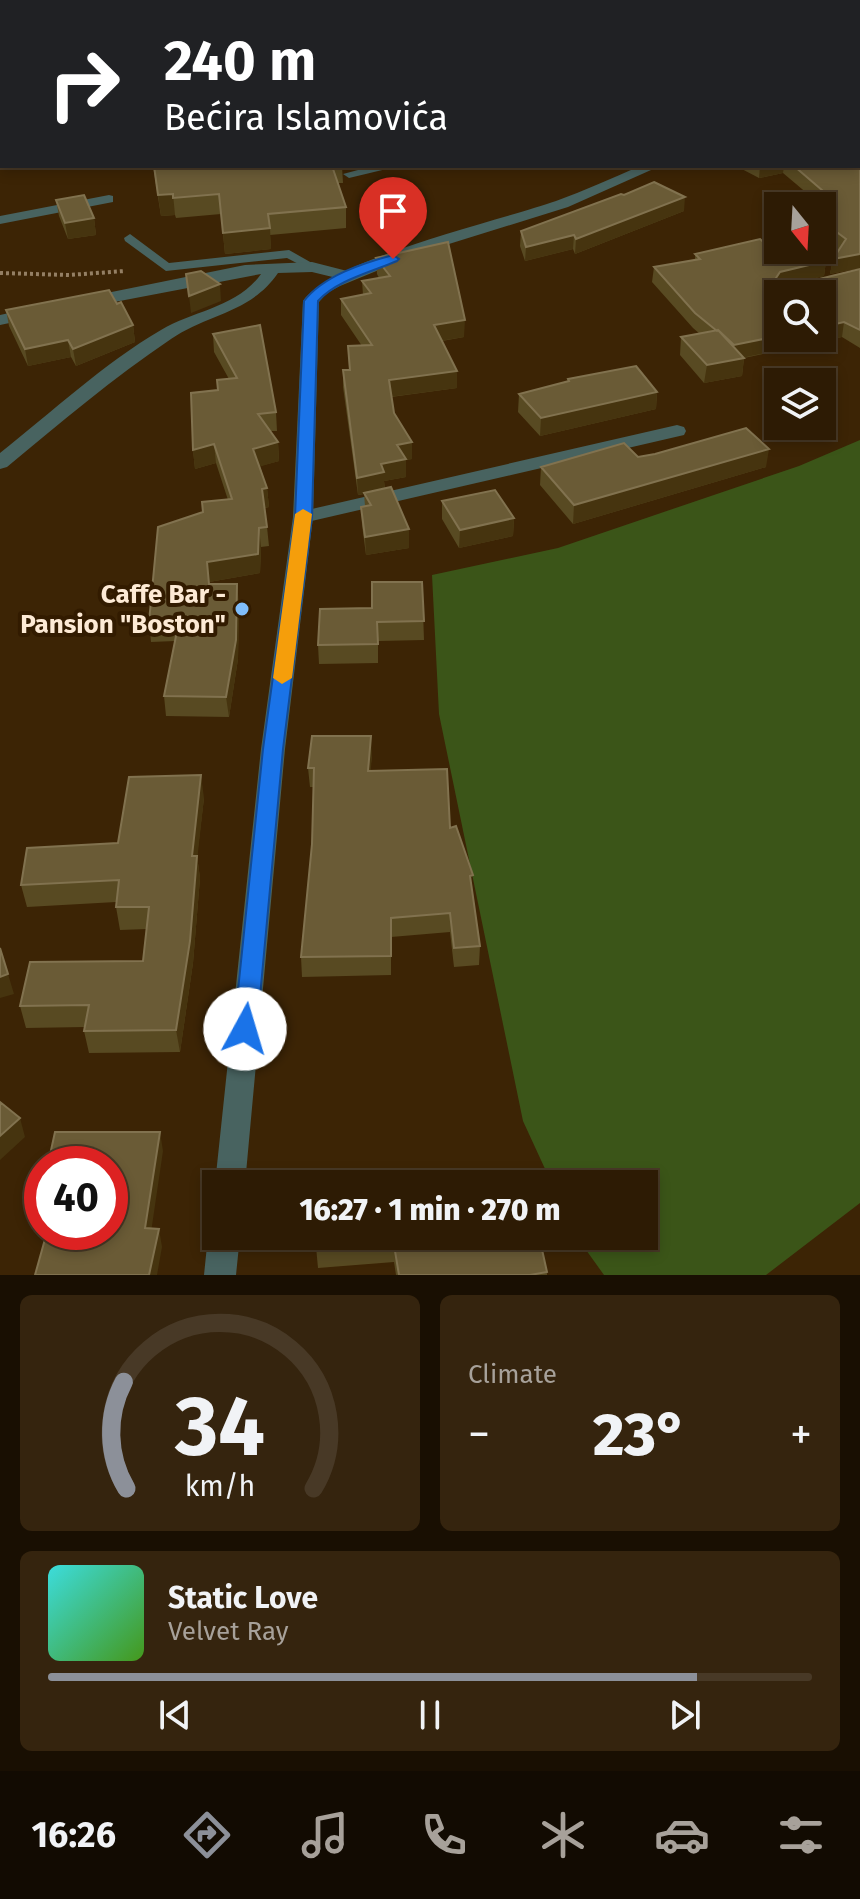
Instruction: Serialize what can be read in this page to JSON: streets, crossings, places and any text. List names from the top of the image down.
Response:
{
  "places": ["Caffe Bar - Pansion \"Boston\""],
  "north": "bottom",
  "page": {
    "turn": ["240 m", "Bećira Islamovića"],
    "limit": "40",
    "trip": "16:27 · 1 min · 270 m",
    "tile": "Climate",
    "heat": ["−", "23°", "+"],
    "song": ["Static Love", "Velvet Ray"],
    "tabs": "16:26",
    "gauge": ["34", "km/h"]
  }
}
